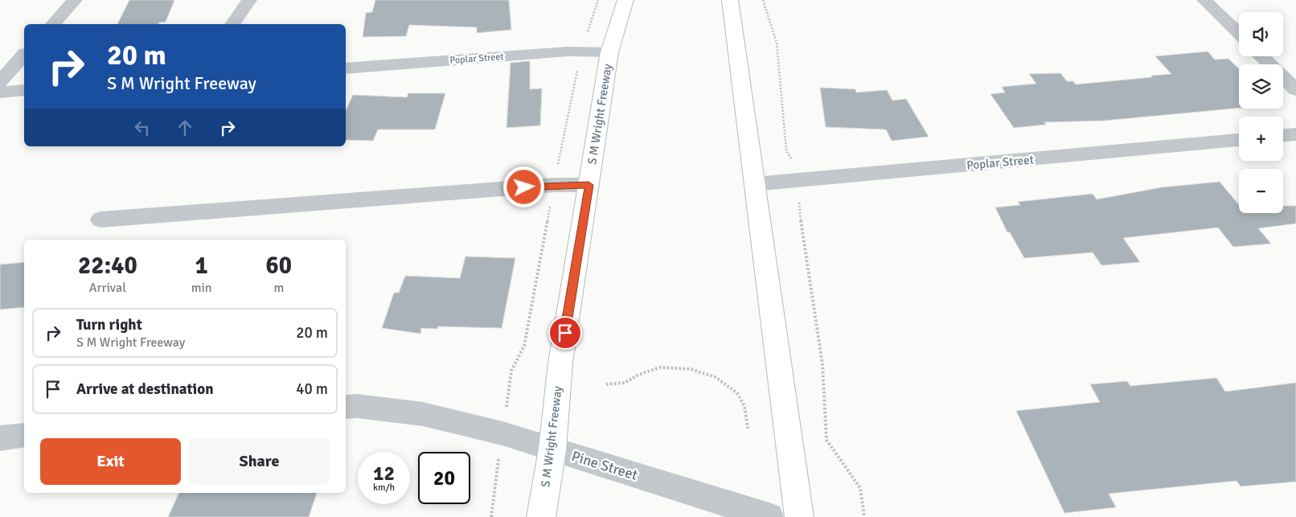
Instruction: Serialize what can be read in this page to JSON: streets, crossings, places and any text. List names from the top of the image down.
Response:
{
  "streets": {
    "main road": ["S M Wright Freeway"],
    "street": ["Poplar Street", "Pine Street"]
  },
  "crossings": [
    ["Poplar Street", "S M Wright Freeway"],
    ["S M Wright Freeway", "Pine Street"]
  ],
  "page": {
    "map_buttons": ["+", "−"],
    "turn": ["20 m", "S M Wright Freeway"],
    "eta": [
      "22:40",
      "Arrival",
      "1",
      "min",
      "60",
      "m"
    ],
    "list": [
      {
        "name": "Turn right",
        "note": "S M Wright Freeway",
        "value": "20 m"
      },
      {
        "name": "Arrive at destination",
        "value": "40 m"
      }
    ],
    "buttons": ["Exit", "Share"],
    "speed": "12 km/h",
    "limit": "20"
  }
}
